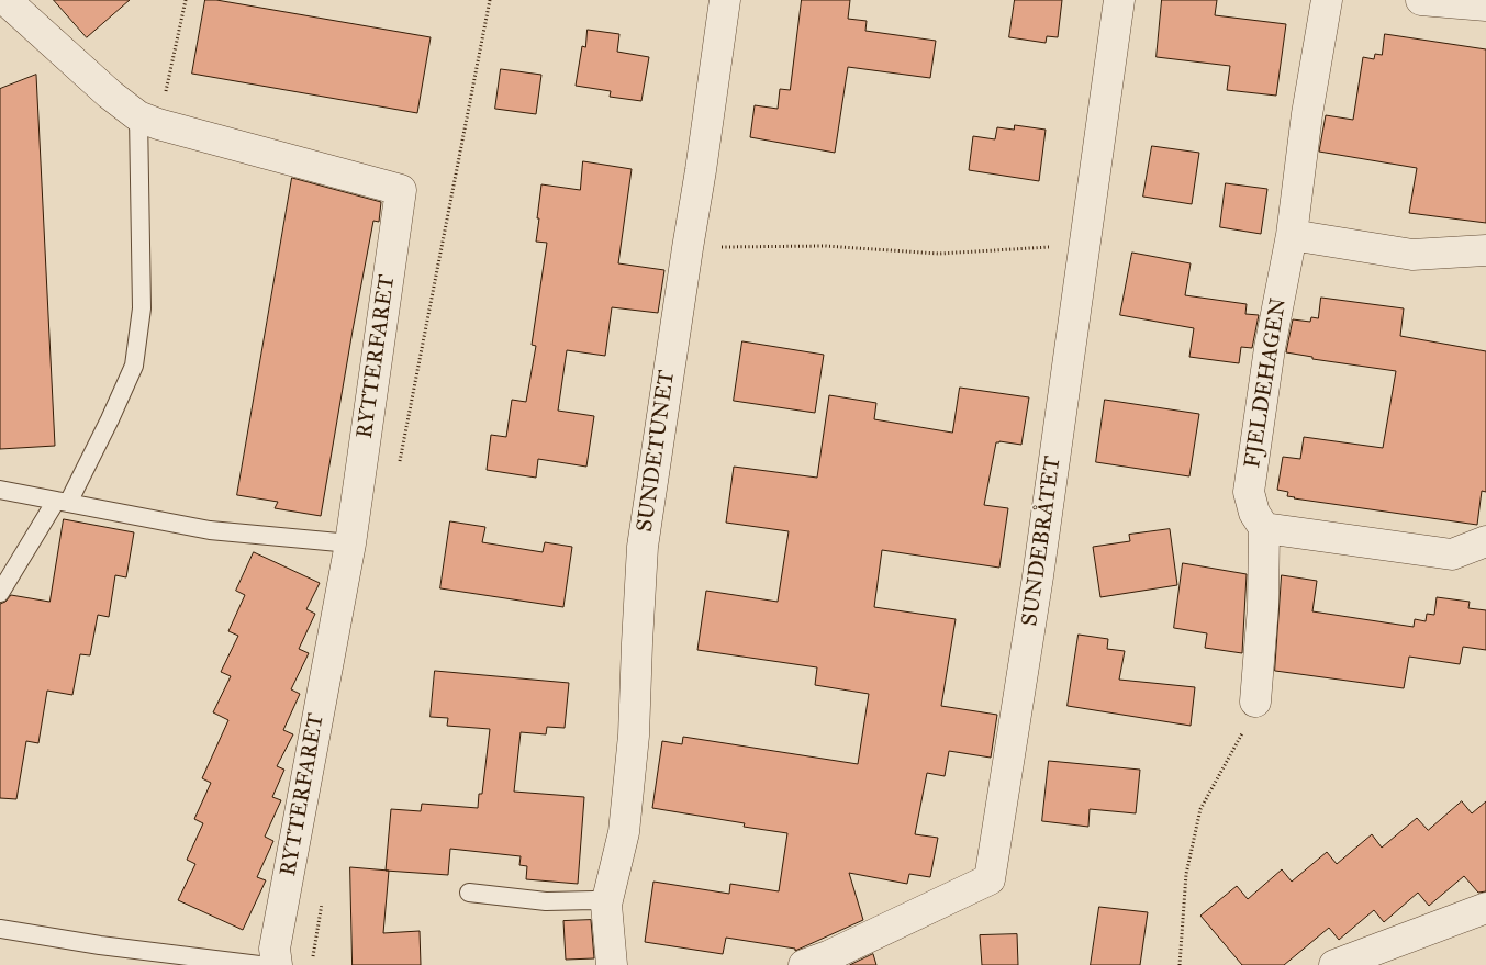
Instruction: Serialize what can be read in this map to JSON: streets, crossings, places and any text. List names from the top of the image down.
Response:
{
  "streets": {
    "street": [
      "RYTTERFARET",
      "FJELDEHAGEN",
      "SUNDETUNET",
      "SUNDEBRÅTET"
    ]
  }
}
